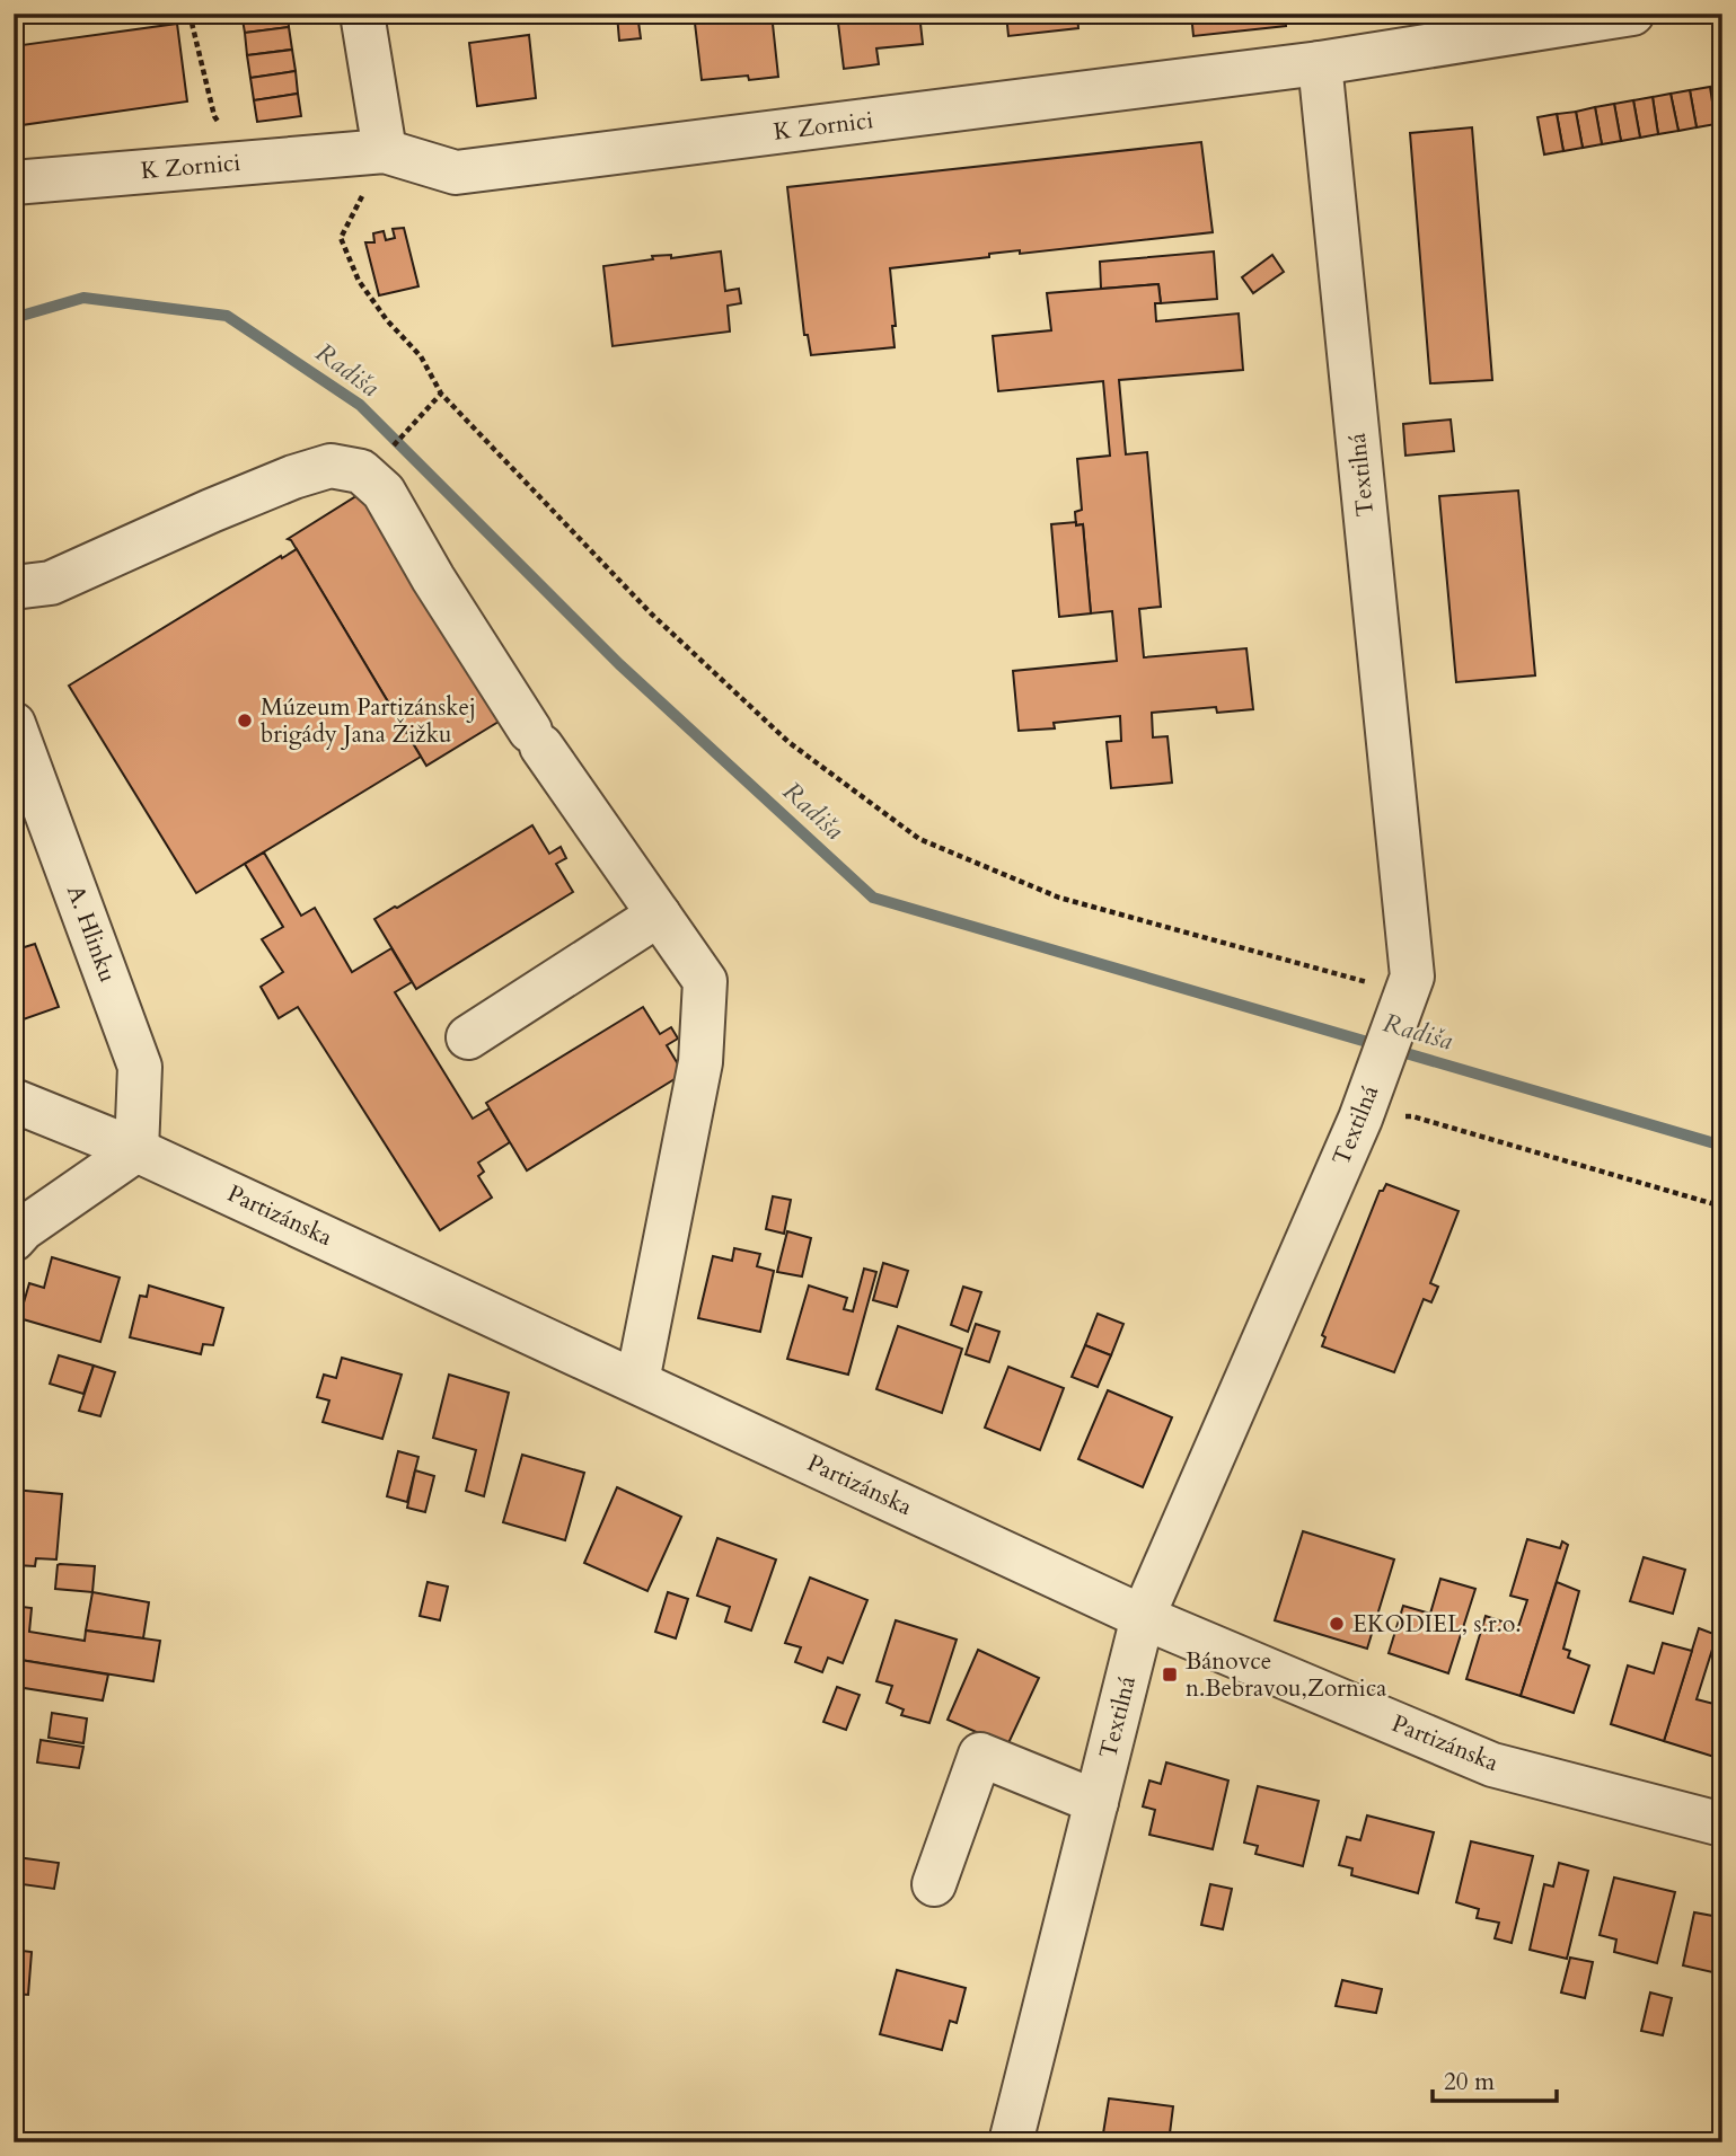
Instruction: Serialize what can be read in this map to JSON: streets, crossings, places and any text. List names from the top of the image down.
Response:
{
  "streets": {
    "street": [
      "K Zornici",
      "Textilná",
      "A. Hlinku",
      "Partizánska"
    ]
  },
  "crossings": [
    ["K Zornici", "Textilná"],
    ["Textilná", "Partizánska"],
    ["A. Hlinku", "Partizánska"]
  ],
  "water": ["Radiša"],
  "places": {
    "other": ["Múzeum Partizánskej brigády Jana Žižku", "EKODIEL, s.r.o."],
    "transit": ["Bánovce n.Bebravou,Zornica"]
  },
  "scale_bar": "20 m"
}
